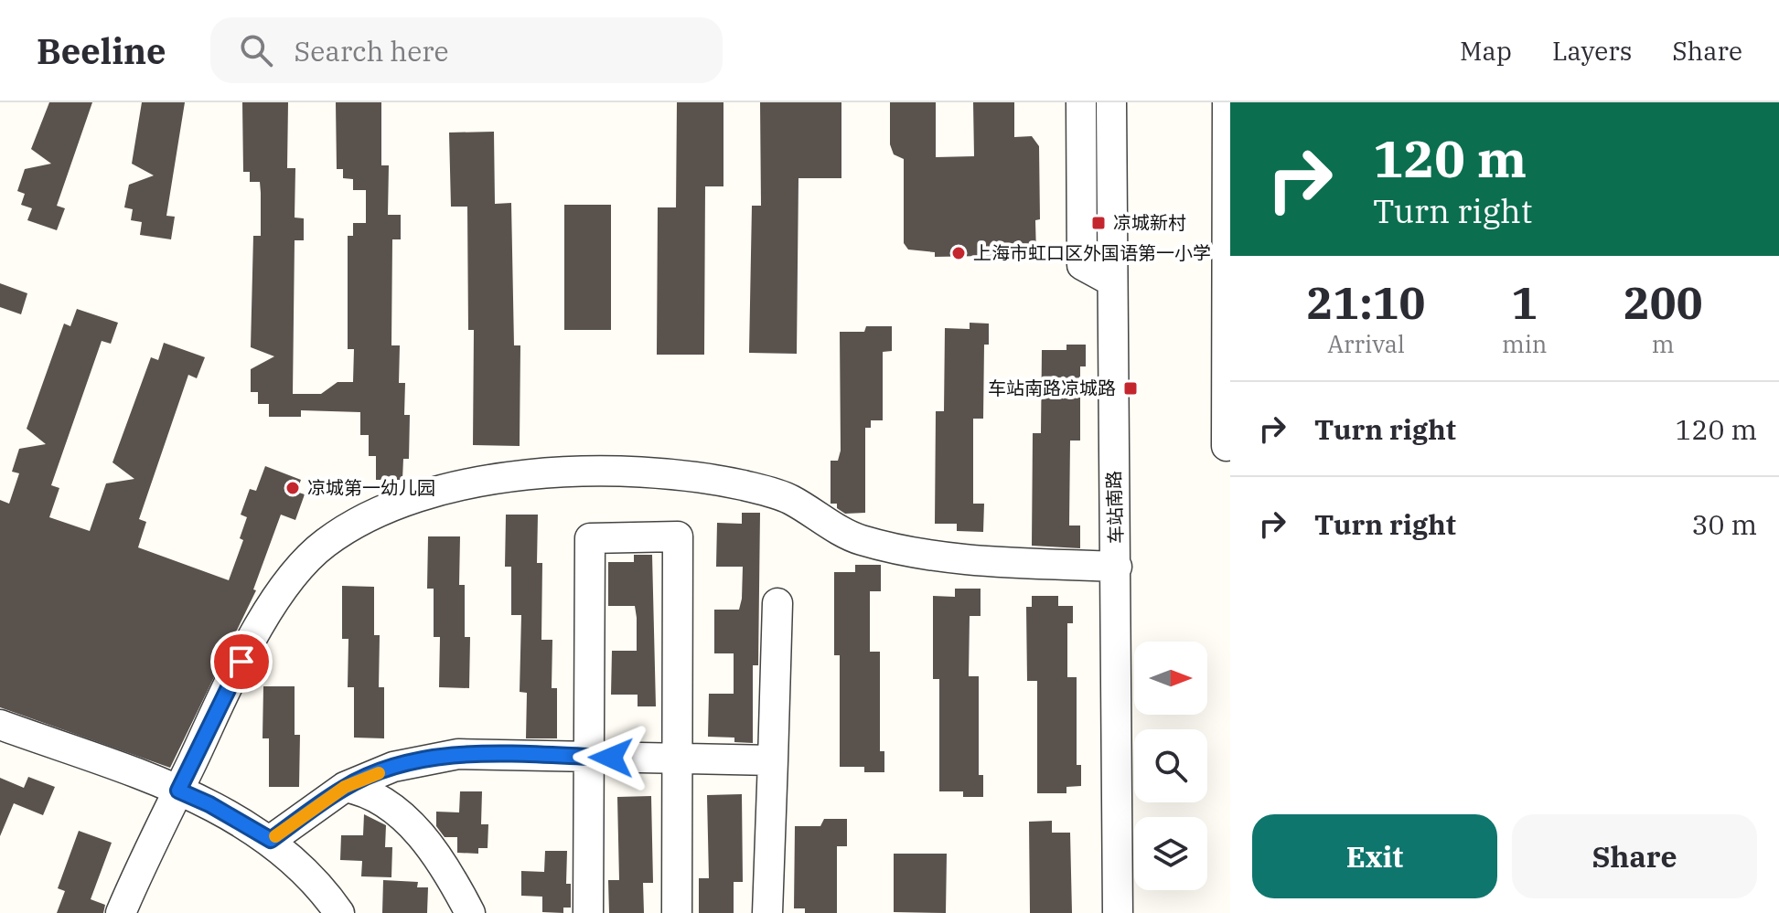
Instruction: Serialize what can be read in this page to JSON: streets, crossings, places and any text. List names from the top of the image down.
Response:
{
  "streets": {
    "street": ["车站南路"]
  },
  "places": {
    "transit": ["凉城新村", "车站南路凉城路"],
    "other": ["上海市虹口区外国语第一小学", "凉城第一幼儿园"]
  },
  "north": "right",
  "page": {
    "header": "Beeline",
    "search": "Search here",
    "nav": ["Map", "Layers", "Share"],
    "turn": ["120 m", "Turn right"],
    "eta": [
      "21:10",
      "Arrival",
      "1",
      "min",
      "200",
      "m"
    ],
    "list": [
      {
        "name": "Turn right",
        "value": "120 m"
      },
      {
        "name": "Turn right",
        "value": "30 m"
      }
    ],
    "buttons": ["Exit", "Share"]
  }
}
